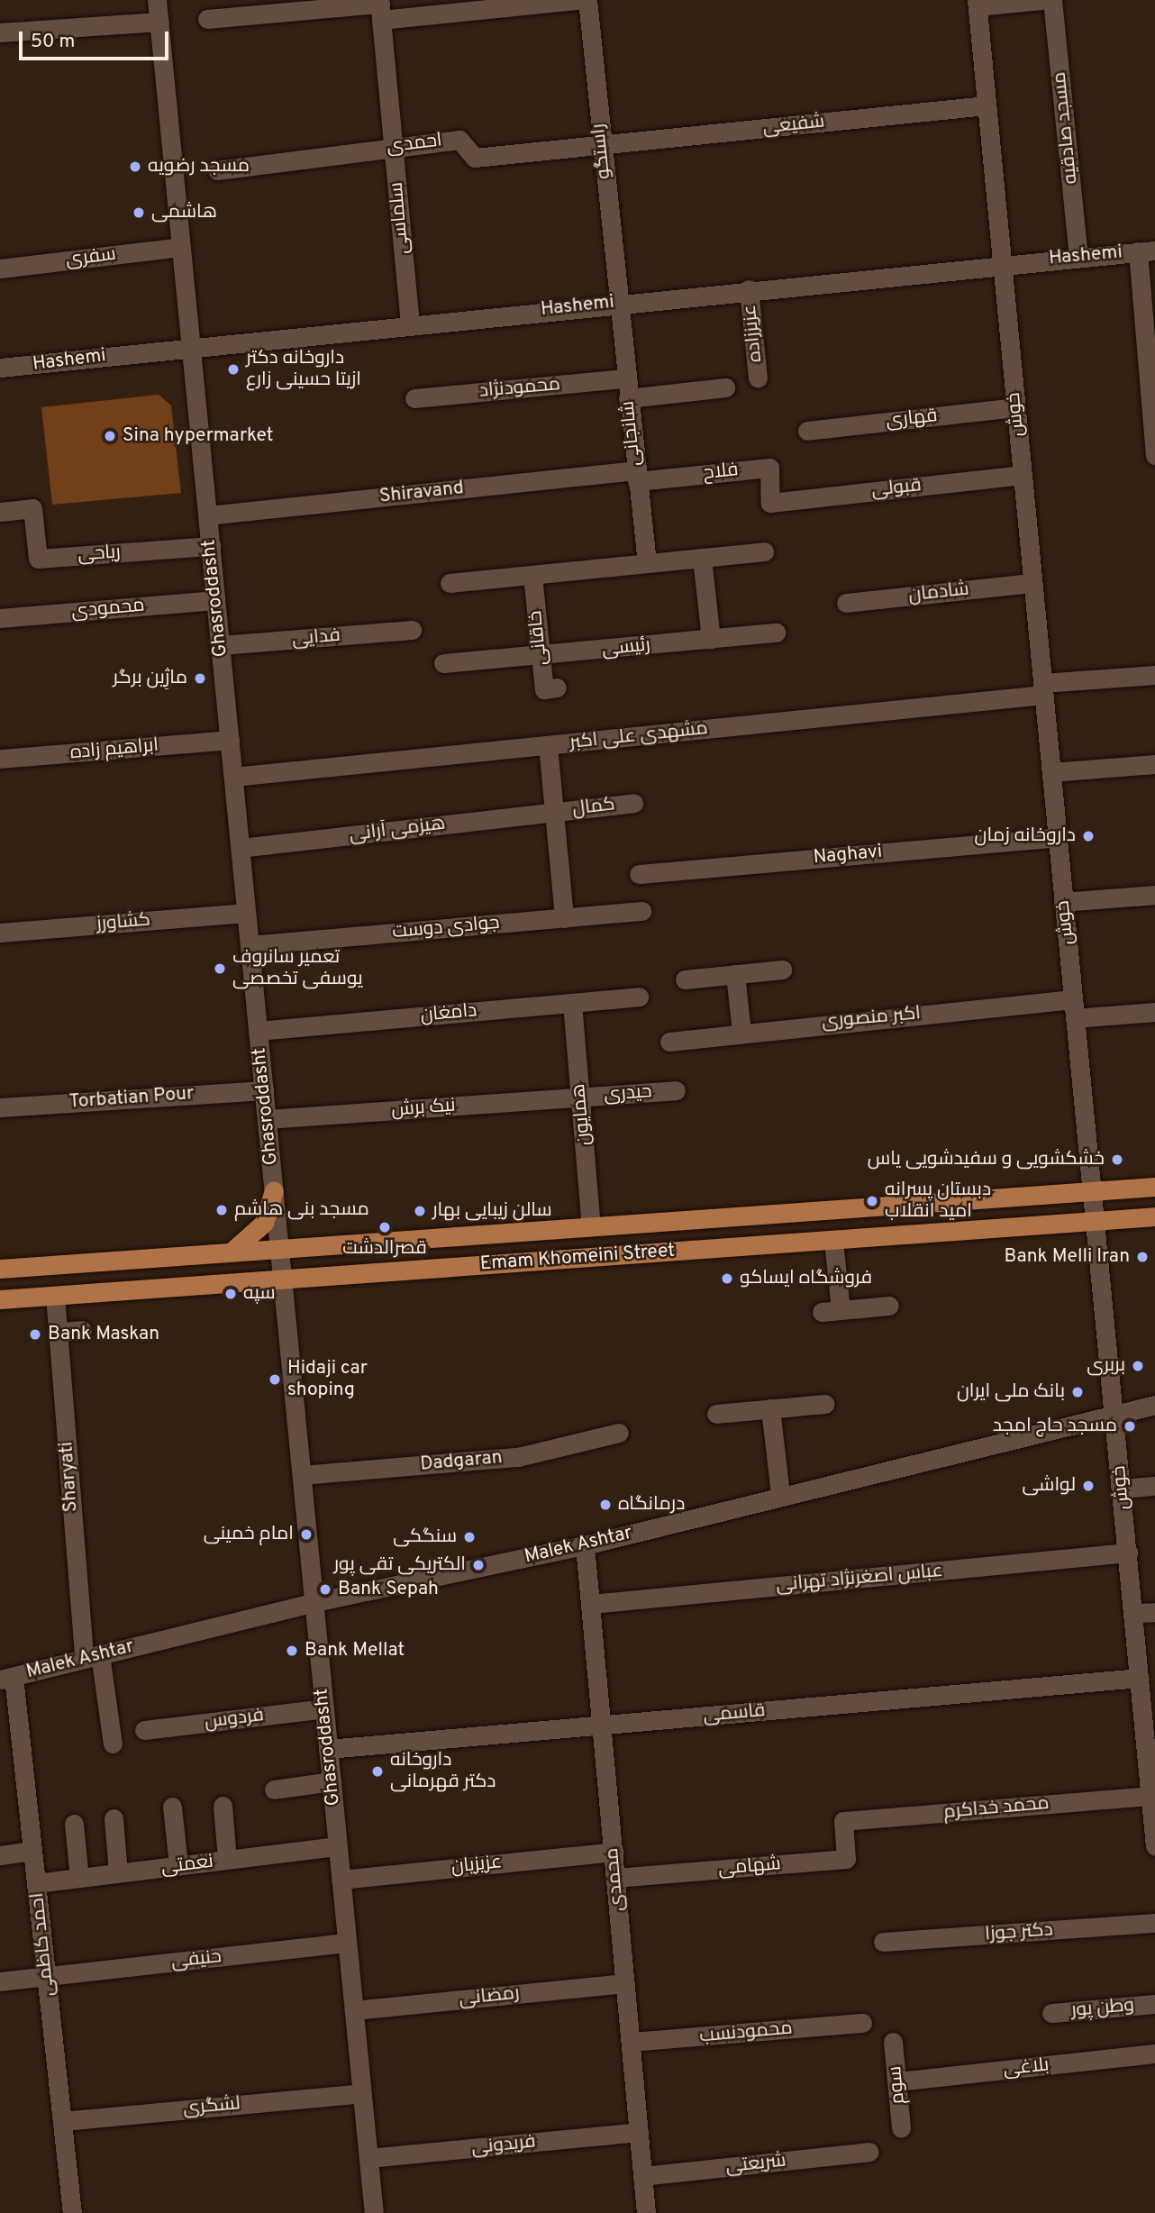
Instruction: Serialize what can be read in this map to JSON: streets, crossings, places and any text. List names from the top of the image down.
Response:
{
  "streets": {
    "main road": ["Emam Khomeini Street"],
    "street": [
      "شفیعی",
      "مسجد صادقیه",
      "احمدی",
      "راستگو",
      "سلماسی",
      "Hashemi",
      "سفری",
      "عزیززاده",
      "محمودنژاد",
      "خوش",
      "قهاری",
      "شانجانی",
      "فلاح",
      "قبولی",
      "Shiravand",
      "ریاحی",
      "شادمان",
      "Ghasroddasht",
      "محمودی",
      "فدایی",
      "خاقانی",
      "رئیسی",
      "مشهدی علی اکبر",
      "ابراهیم زاده",
      "کمال",
      "هیزمی آرانی",
      "Naghavi",
      "کشاورز",
      "جوادی دوست",
      "دامغان",
      "اکبر منصوری",
      "حیدری",
      "Torbatian Pour",
      "نیک برش",
      "همایون",
      "Dadgaran",
      "Sharyati",
      "Malek Ashtar",
      "عباس اصغرنژاد تهرانی",
      "قاسمی",
      "فردوس",
      "محمد خداکرم",
      "نعمتی",
      "عزیزیان",
      "شهامی",
      "محمدی",
      "دکتر جوزا",
      "احمد کاظمی",
      "حنیفی",
      "رمضانی",
      "وطن پور",
      "محمودنسب",
      "بلاغی",
      "سوم",
      "لشگری",
      "فریدونی",
      "شریعتی"
    ]
  },
  "crossings": [
    ["شفیعی", "احمدی"],
    ["شفیعی", "راستگو"],
    ["شفیعی", "خوش"],
    ["مسجد صادقیه", "Hashemi"],
    ["احمدی", "راستگو"],
    ["احمدی", "سلماسی"],
    ["راستگو", "Hashemi"],
    ["راستگو", "شانجانی"],
    ["سلماسی", "Hashemi"],
    ["Hashemi", "عزیززاده"],
    ["Hashemi", "خوش"],
    ["Hashemi", "شانجانی"],
    ["Hashemi", "Ghasroddasht"],
    ["سفری", "Ghasroddasht"],
    ["محمودنژاد", "شانجانی"],
    ["خوش", "قهاری"],
    ["خوش", "قبولی"],
    ["خوش", "شادمان"],
    ["خوش", "مشهدی علی اکبر"],
    ["خوش", "Naghavi"],
    ["خوش", "اکبر منصوری"],
    ["خوش", "Emam Khomeini Street"],
    ["خوش", "Malek Ashtar"],
    ["خوش", "عباس اصغرنژاد تهرانی"],
    ["خوش", "قاسمی"],
    ["خوش", "محمد خداکرم"],
    ["شانجانی", "فلاح"],
    ["شانجانی", "Shiravand"],
    ["فلاح", "قبولی"],
    ["فلاح", "Shiravand"],
    ["Shiravand", "Ghasroddasht"],
    ["ریاحی", "Ghasroddasht"],
    ["Ghasroddasht", "محمودی"],
    ["Ghasroddasht", "فدایی"],
    ["Ghasroddasht", "مشهدی علی اکبر"],
    ["Ghasroddasht", "ابراهیم زاده"],
    ["Ghasroddasht", "هیزمی آرانی"],
    ["Ghasroddasht", "کشاورز"],
    ["Ghasroddasht", "جوادی دوست"],
    ["Ghasroddasht", "دامغان"],
    ["Ghasroddasht", "Torbatian Pour"],
    ["Ghasroddasht", "نیک برش"],
    ["Ghasroddasht", "Emam Khomeini Street"],
    ["Ghasroddasht", "Dadgaran"],
    ["Ghasroddasht", "Malek Ashtar"],
    ["Ghasroddasht", "قاسمی"],
    ["Ghasroddasht", "فردوس"],
    ["Ghasroddasht", "نعمتی"],
    ["Ghasroddasht", "عزیزیان"],
    ["Ghasroddasht", "حنیفی"],
    ["Ghasroddasht", "رمضانی"],
    ["Ghasroddasht", "لشگری"],
    ["Ghasroddasht", "فریدونی"],
    ["خاقانی", "رئیسی"],
    ["کمال", "هیزمی آرانی"],
    ["دامغان", "همایون"],
    ["حیدری", "نیک برش"],
    ["حیدری", "همایون"],
    ["نیک برش", "همایون"],
    ["همایون", "Emam Khomeini Street"],
    ["Emam Khomeini Street", "Sharyati"],
    ["Sharyati", "Malek Ashtar"],
    ["Malek Ashtar", "محمدی"],
    ["Malek Ashtar", "احمد کاظمی"],
    ["عباس اصغرنژاد تهرانی", "محمدی"],
    ["قاسمی", "محمدی"],
    ["محمد خداکرم", "شهامی"],
    ["نعمتی", "احمد کاظمی"],
    ["عزیزیان", "محمدی"],
    ["شهامی", "محمدی"],
    ["محمدی", "رمضانی"],
    ["محمدی", "محمودنسب"],
    ["محمدی", "فریدونی"],
    ["محمدی", "شریعتی"],
    ["احمد کاظمی", "حنیفی"],
    ["احمد کاظمی", "لشگری"],
    ["بلاغی", "سوم"]
  ],
  "places": [
    "مسجد رضویه",
    "هاشمی",
    "داروخانه دکتر ازیتا حسینی زارع",
    "Sina hypermarket",
    "ماژِین برگر",
    "داروخانه زمان",
    "تعمیر سانروف یوسفی تخصصی",
    "خشکشویی و سفیدشویی یاس",
    "دبستان پسرانه امید انقلاب",
    "مسجد بنی هاشم",
    "سالن زیبایی بهار",
    "قصرالدشت",
    "Bank Melli Iran",
    "فروشگاه ایساکو",
    "سپه",
    "Bank Maskan",
    "بربری",
    "Hidaji car shoping",
    "بانک ملی ایران",
    "مسجد حاج امجد",
    "لواشی",
    "درمانگاه",
    "امام خمینی",
    "سنگکی",
    "الکتریکی تقی پور",
    "Bank Sepah",
    "Bank Mellat",
    "داروخانه دکتر قهرمانی"
  ],
  "scale_bar": "50 m"
}
